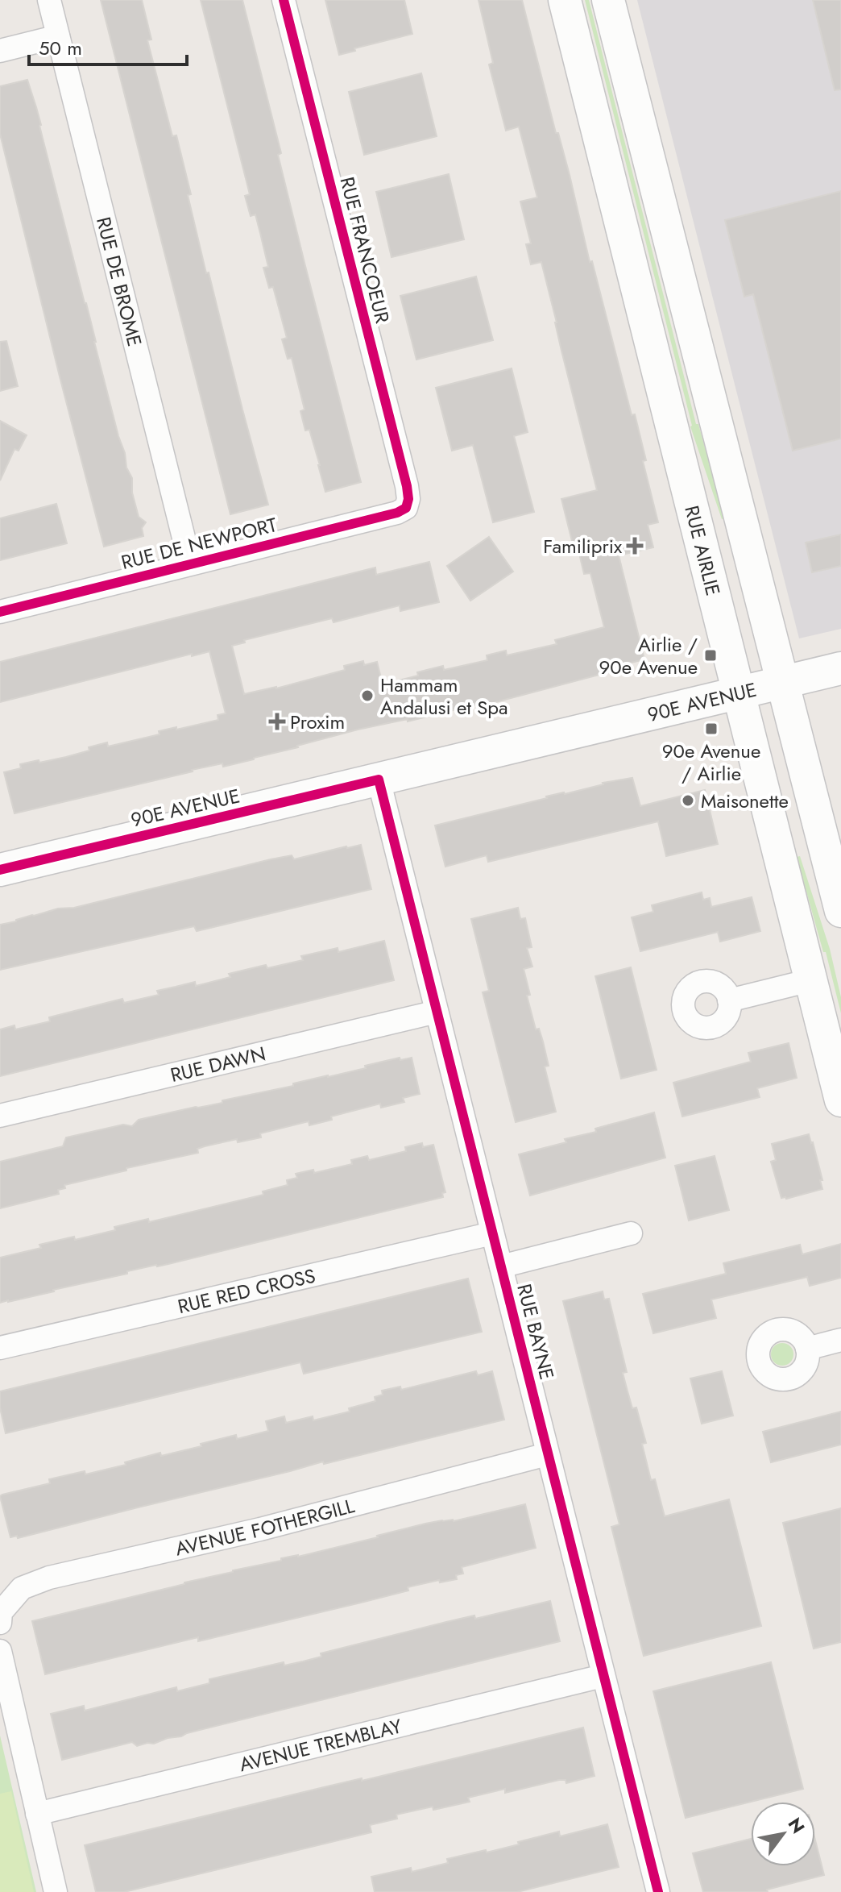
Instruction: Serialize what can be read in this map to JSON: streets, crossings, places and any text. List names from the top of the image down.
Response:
{
  "streets": {
    "main road": ["RUE AIRLIE", "90E AVENUE"],
    "street": [
      "RUE FRANCOEUR",
      "RUE DE BROME",
      "RUE DE NEWPORT",
      "RUE DAWN",
      "RUE RED CROSS",
      "RUE BAYNE",
      "AVENUE FOTHERGILL",
      "AVENUE TREMBLAY"
    ]
  },
  "crossings": [
    ["RUE FRANCOEUR", "RUE DE NEWPORT"],
    ["RUE DE BROME", "RUE DE NEWPORT"],
    ["RUE AIRLIE", "90E AVENUE"],
    ["90E AVENUE", "RUE BAYNE"],
    ["RUE DAWN", "RUE BAYNE"],
    ["RUE RED CROSS", "RUE BAYNE"],
    ["RUE BAYNE", "AVENUE FOTHERGILL"],
    ["RUE BAYNE", "AVENUE TREMBLAY"]
  ],
  "places": {
    "health": ["Familiprix", "Proxim"],
    "transit": ["Airlie / 90e Avenue", "90e Avenue / Airlie"],
    "other": ["Hammam Andalusi et Spa", "Maisonette"]
  },
  "scale_bar": "50 m",
  "north": "top right"
}
